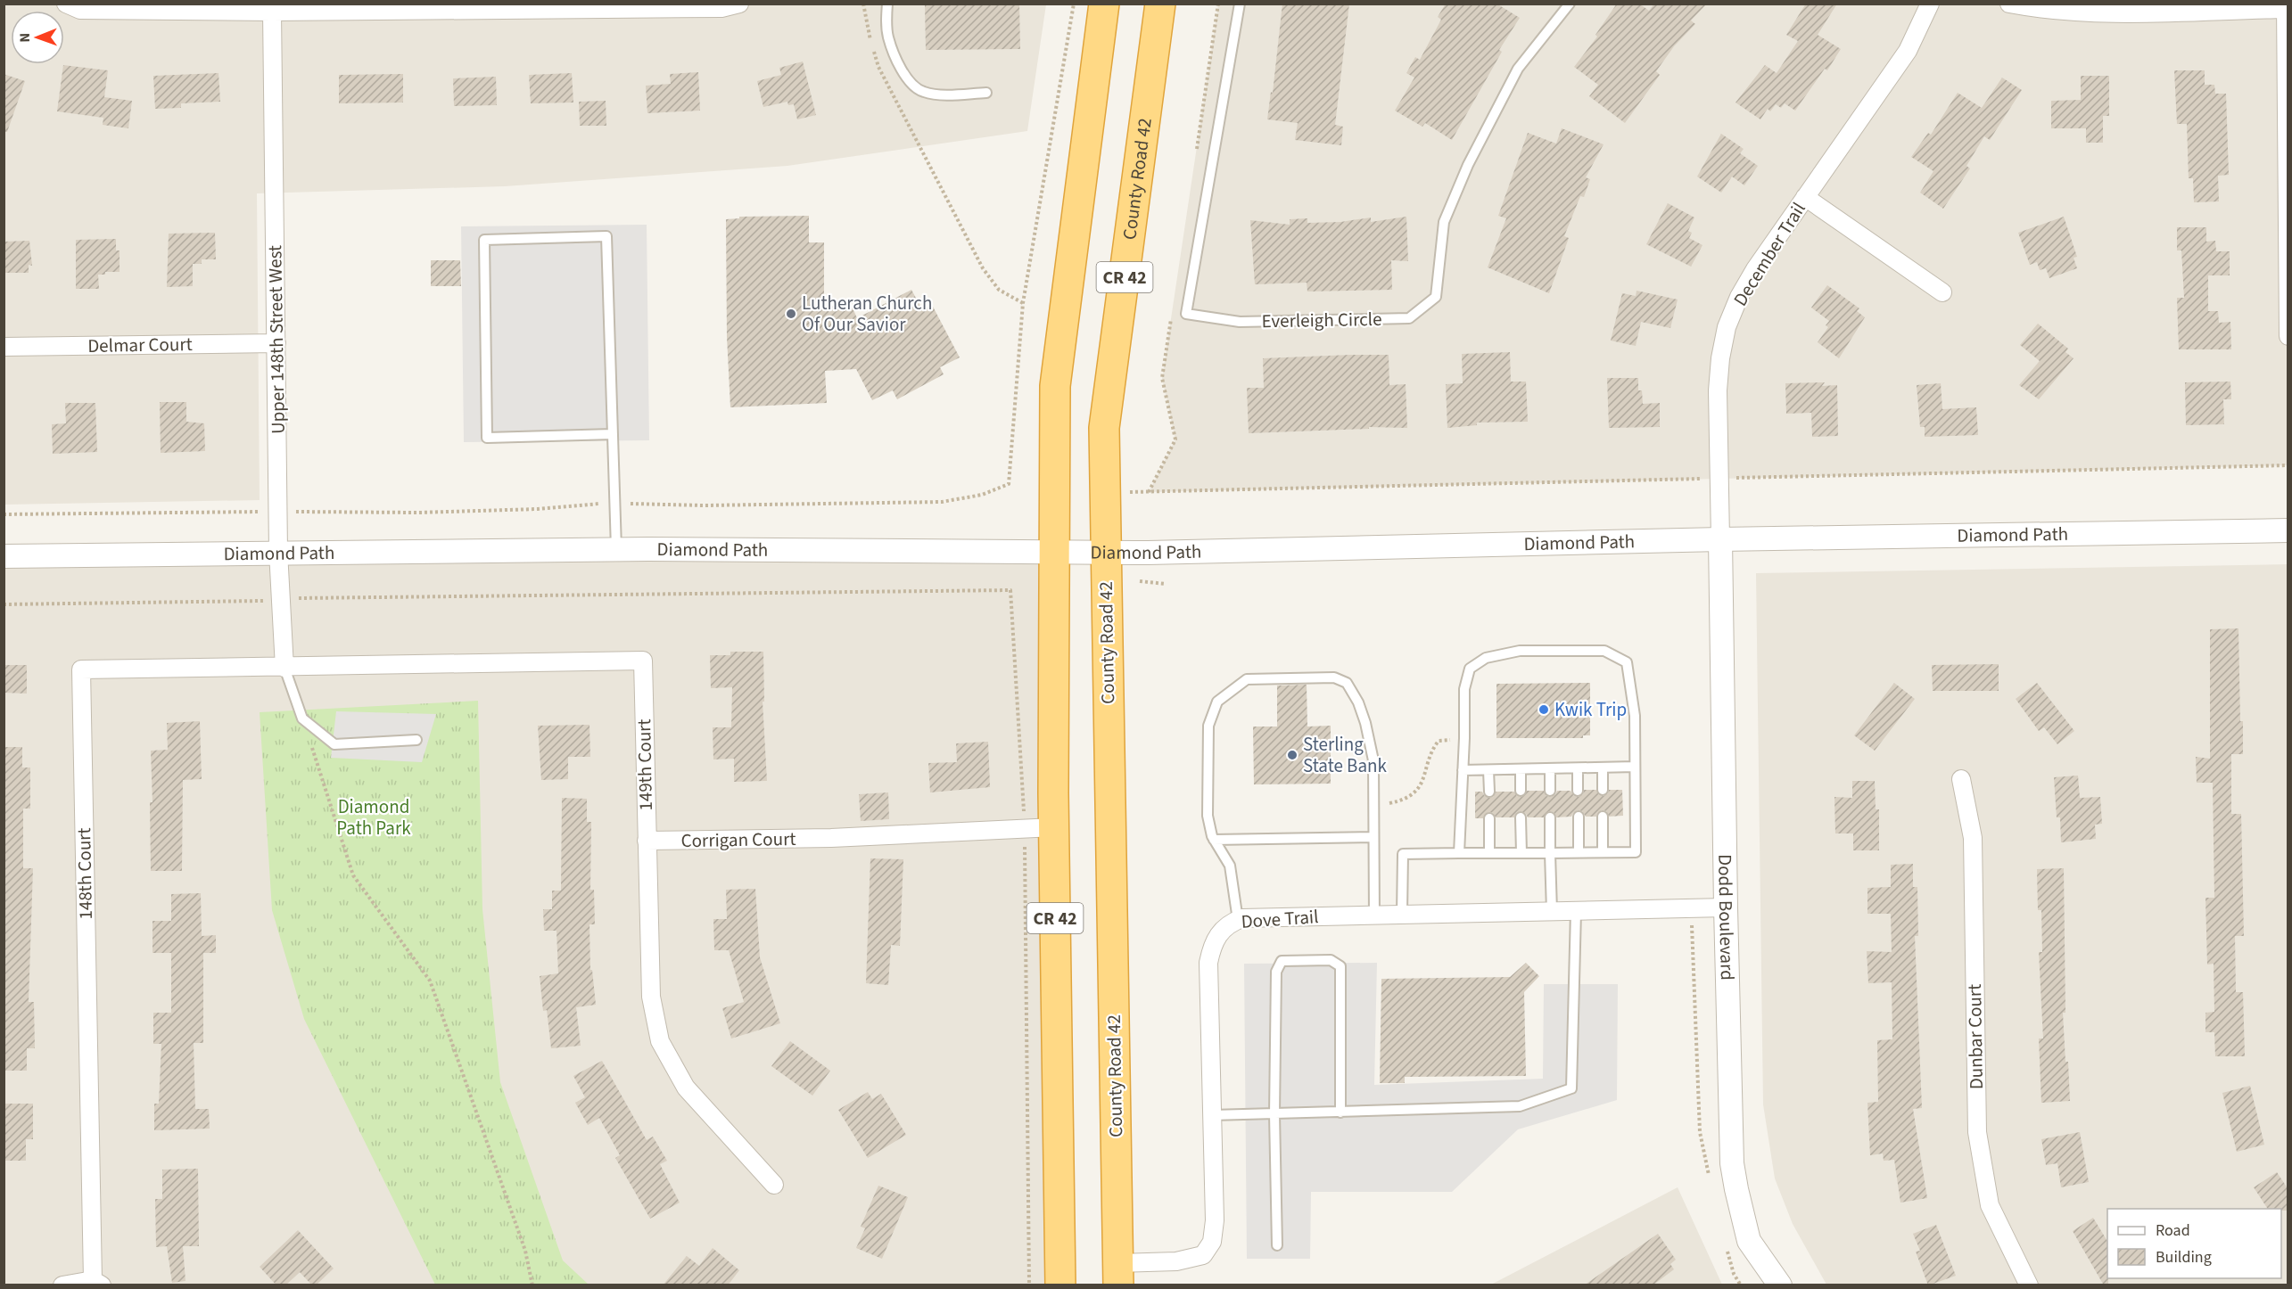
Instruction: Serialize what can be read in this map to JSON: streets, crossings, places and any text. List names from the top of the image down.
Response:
{
  "streets": {
    "highway": ["County Road 42", "CR 42"],
    "street": [
      "December Trail",
      "Upper 148th Street West",
      "Delmar Court",
      "Diamond Path",
      "149th Court",
      "Corrigan Court",
      "148th Court",
      "Dodd Boulevard",
      "Dove Trail",
      "Dunbar Court"
    ],
    "lane": ["Everleigh Circle"]
  },
  "crossings": [
    ["County Road 42", "Diamond Path"],
    ["County Road 42", "Dove Trail"],
    ["December Trail", "Diamond Path"],
    ["December Trail", "Dodd Boulevard"],
    ["CR 42", "Diamond Path"],
    ["CR 42", "Corrigan Court"],
    ["Upper 148th Street West", "Delmar Court"],
    ["Upper 148th Street West", "Diamond Path"],
    ["Upper 148th Street West", "149th Court"],
    ["Upper 148th Street West", "148th Court"],
    ["Diamond Path", "Dodd Boulevard"],
    ["149th Court", "Corrigan Court"],
    ["149th Court", "148th Court"],
    ["Dodd Boulevard", "Dove Trail"]
  ],
  "parks": ["Diamond Path Park"],
  "places": ["Lutheran Church Of Our Savior", "Kwik Trip", "Sterling State Bank"],
  "legend": ["Road", "Building"],
  "north": "left"
}
